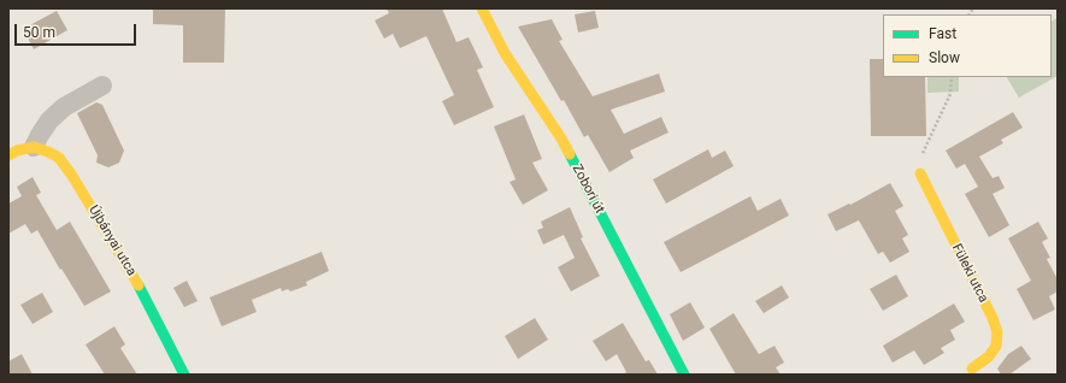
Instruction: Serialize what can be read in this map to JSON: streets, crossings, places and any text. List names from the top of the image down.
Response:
{
  "streets": {
    "street": ["Zobori út", "Újbányai utca", "Füleki utca"]
  },
  "legend": ["Fast", "Slow"],
  "scale_bar": "50 m"
}
